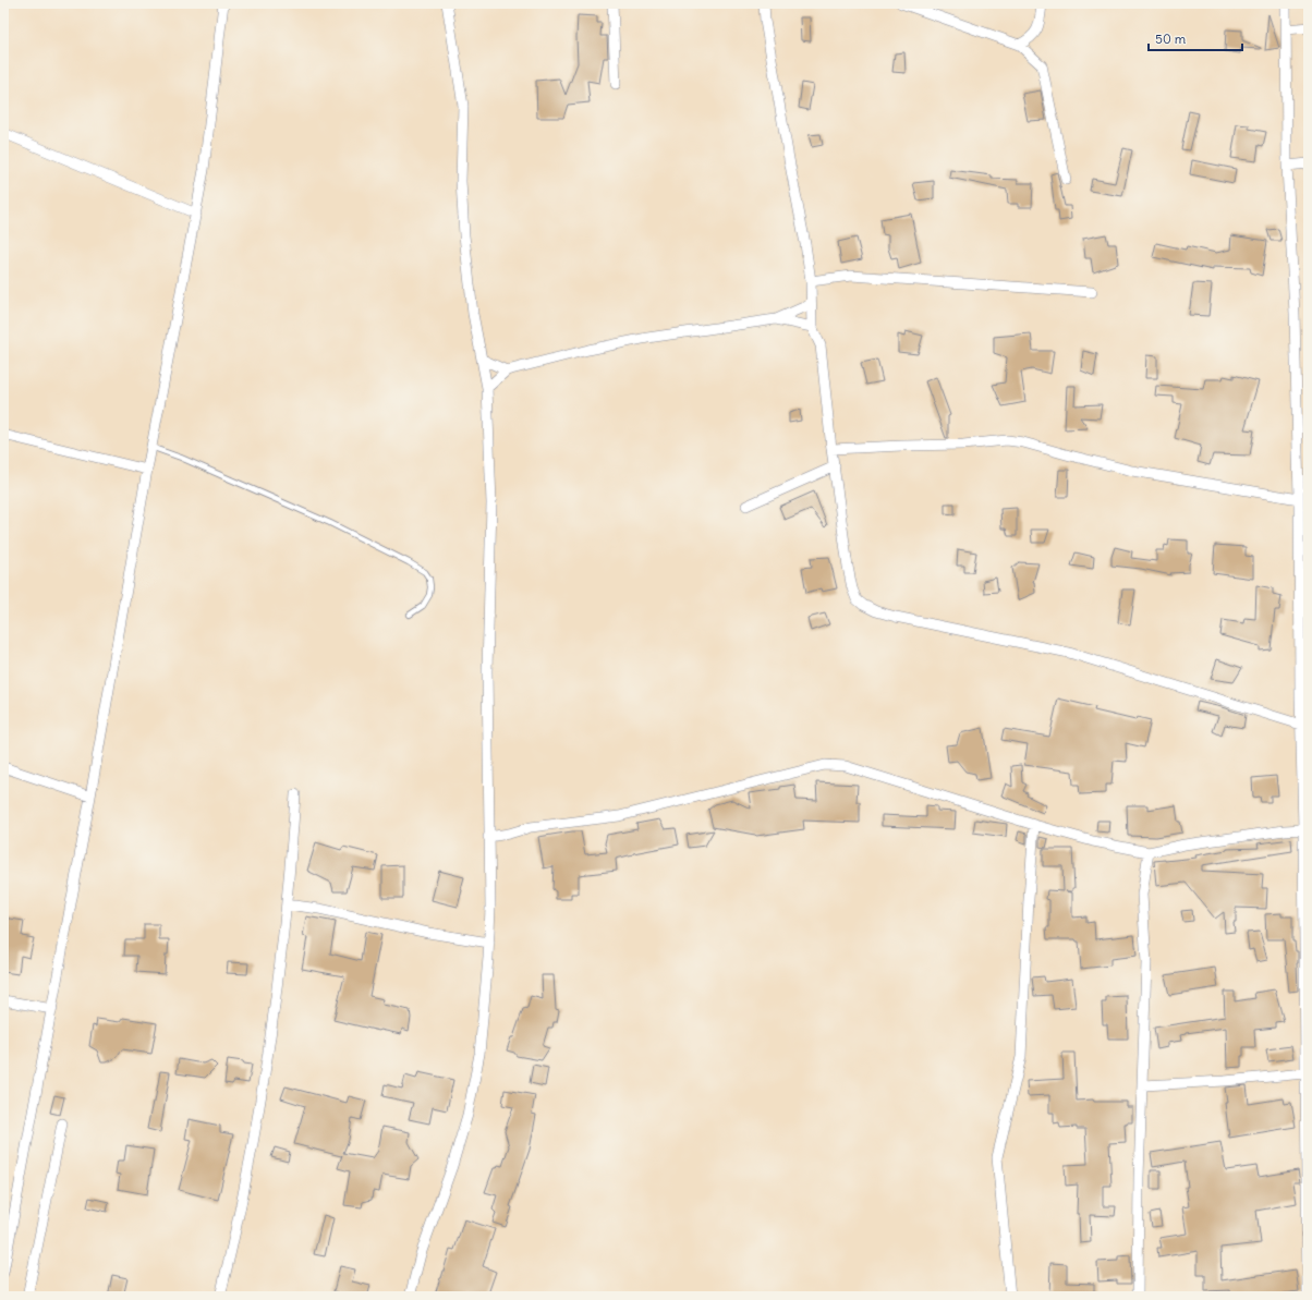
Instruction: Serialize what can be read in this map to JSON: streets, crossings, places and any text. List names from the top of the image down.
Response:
{
  "scale_bar": "50 m"
}
